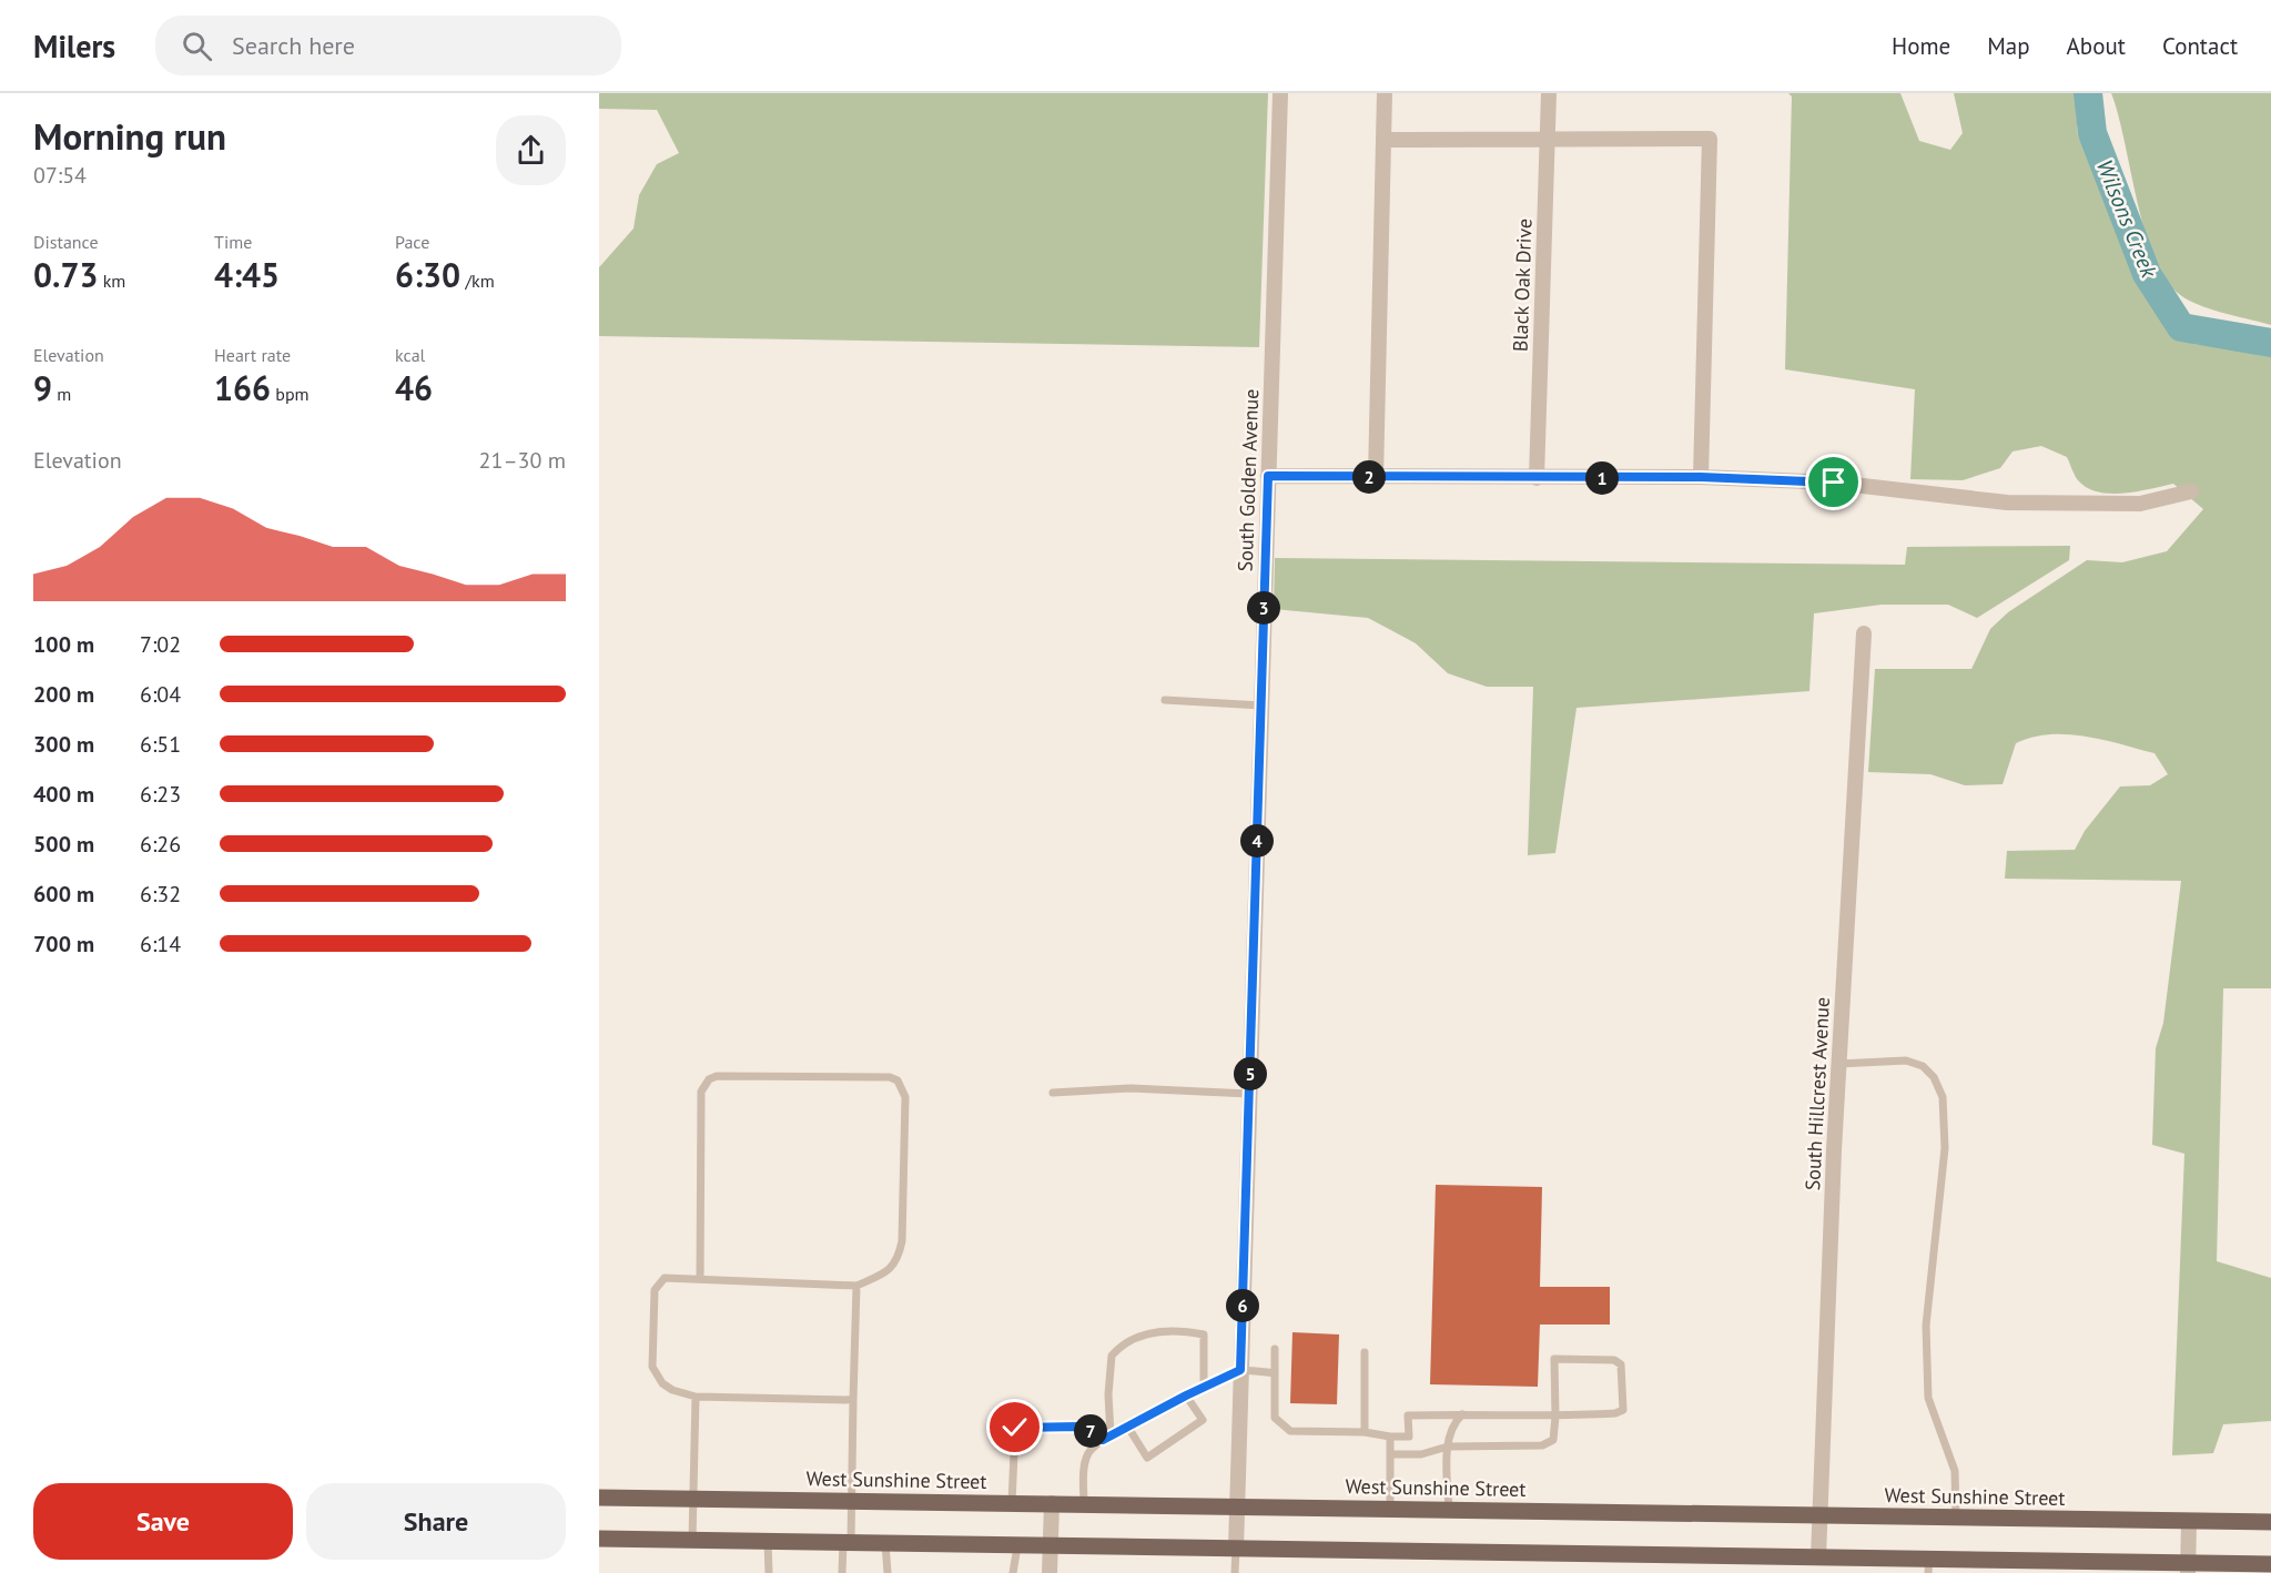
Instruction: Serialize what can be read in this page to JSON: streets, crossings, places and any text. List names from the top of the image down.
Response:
{
  "streets": {
    "main road": ["West Sunshine Street"],
    "street": ["Black Oak Drive", "South Golden Avenue", "South Hillcrest Avenue"]
  },
  "crossings": [
    ["South Golden Avenue", "West Sunshine Street"],
    ["South Hillcrest Avenue", "West Sunshine Street"]
  ],
  "water": ["Wilsons Creek"],
  "page": {
    "header": "Milers",
    "search": "Search here",
    "nav": [
      "Home",
      "Map",
      "About",
      "Contact"
    ],
    "heading": ["Morning run", "07:54"],
    "stats": [
      ["Distance", "0.73 km"],
      ["Time", "4:45"],
      ["Pace", "6:30 /km"],
      ["Elevation", "9 m"],
      ["Heart rate", "166 bpm"],
      ["kcal", "46"]
    ],
    "chart": ["Elevation", "21–30 m"],
    "pins": [
      "2",
      "1",
      "3",
      "4",
      "5",
      "6",
      "7"
    ],
    "list": [
      {
        "name": "100 m",
        "note": "7:02"
      },
      {
        "name": "200 m",
        "note": "6:04"
      },
      {
        "name": "300 m",
        "note": "6:51"
      },
      {
        "name": "400 m",
        "note": "6:23"
      },
      {
        "name": "500 m",
        "note": "6:26"
      },
      {
        "name": "600 m",
        "note": "6:32"
      },
      {
        "name": "700 m",
        "note": "6:14"
      }
    ],
    "buttons": ["Save", "Share"]
  }
}
